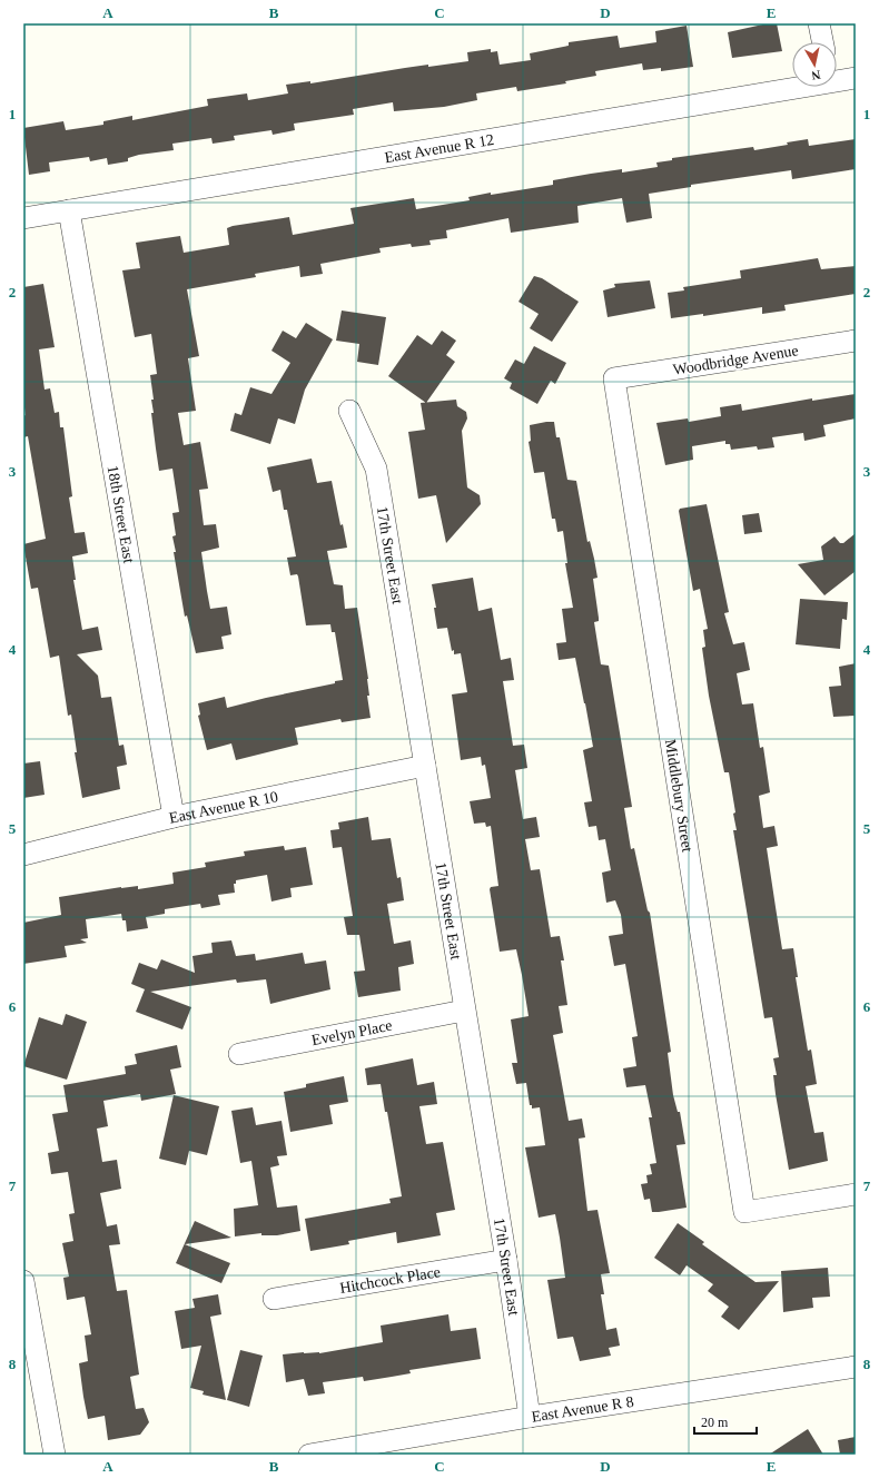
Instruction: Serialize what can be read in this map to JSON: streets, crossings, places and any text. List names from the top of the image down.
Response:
{
  "streets": {
    "street": [
      "East Avenue R 12",
      "Woodbridge Avenue",
      "18th Street East",
      "17th Street East",
      "Middlebury Street",
      "East Avenue R 10",
      "Evelyn Place",
      "Hitchcock Place",
      "East Avenue R 8"
    ]
  },
  "crossings": [
    ["East Avenue R 12", "18th Street East"],
    ["Woodbridge Avenue", "Middlebury Street"],
    ["18th Street East", "East Avenue R 10"],
    ["17th Street East", "East Avenue R 10"],
    ["17th Street East", "Evelyn Place"],
    ["17th Street East", "Hitchcock Place"],
    ["17th Street East", "East Avenue R 8"]
  ],
  "scale_bar": "20 m",
  "north": "bottom",
  "grid": {
    "columns": [
      "A",
      "B",
      "C",
      "D",
      "E"
    ],
    "rows": [
      "1",
      "2",
      "3",
      "4",
      "5",
      "6",
      "7",
      "8"
    ]
  }
}
